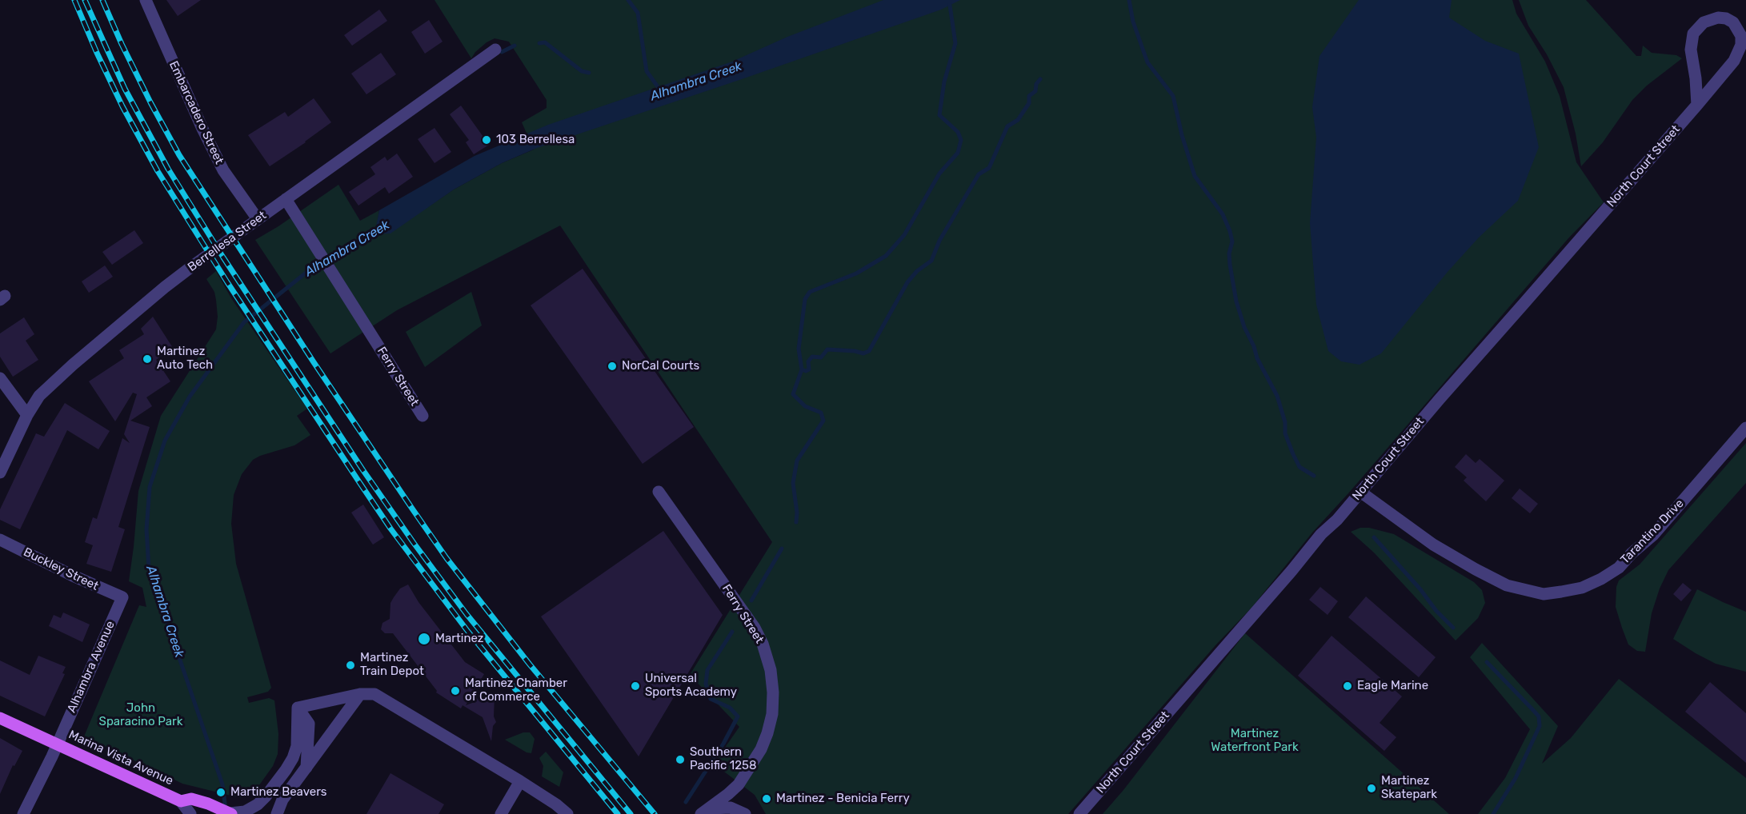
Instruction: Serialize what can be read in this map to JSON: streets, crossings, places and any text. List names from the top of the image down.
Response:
{
  "streets": {
    "main road": ["Marina Vista Avenue"],
    "street": [
      "Embarcadero Street",
      "North Court Street",
      "Berrellesa Street",
      "Ferry Street",
      "Tarantino Drive",
      "Buckley Street",
      "Alhambra Avenue"
    ]
  },
  "crossings": [
    ["Embarcadero Street", "Berrellesa Street"],
    ["North Court Street", "Tarantino Drive"],
    ["Berrellesa Street", "Ferry Street"],
    ["Buckley Street", "Alhambra Avenue"],
    ["Alhambra Avenue", "Marina Vista Avenue"]
  ],
  "water": ["Alhambra Creek"],
  "parks": ["John Sparacino Park", "Martinez Waterfront Park"],
  "places": [
    "103 Berrellesa",
    "Martinez Auto Tech",
    "NorCal Courts",
    "Martinez",
    "Martinez Train Depot",
    "Universal Sports Academy",
    "Eagle Marine",
    "Martinez Chamber of Commerce",
    "Southern Pacific 1258",
    "Martinez Skatepark",
    "Martinez Beavers",
    "Martinez - Benicia Ferry"
  ]
}
